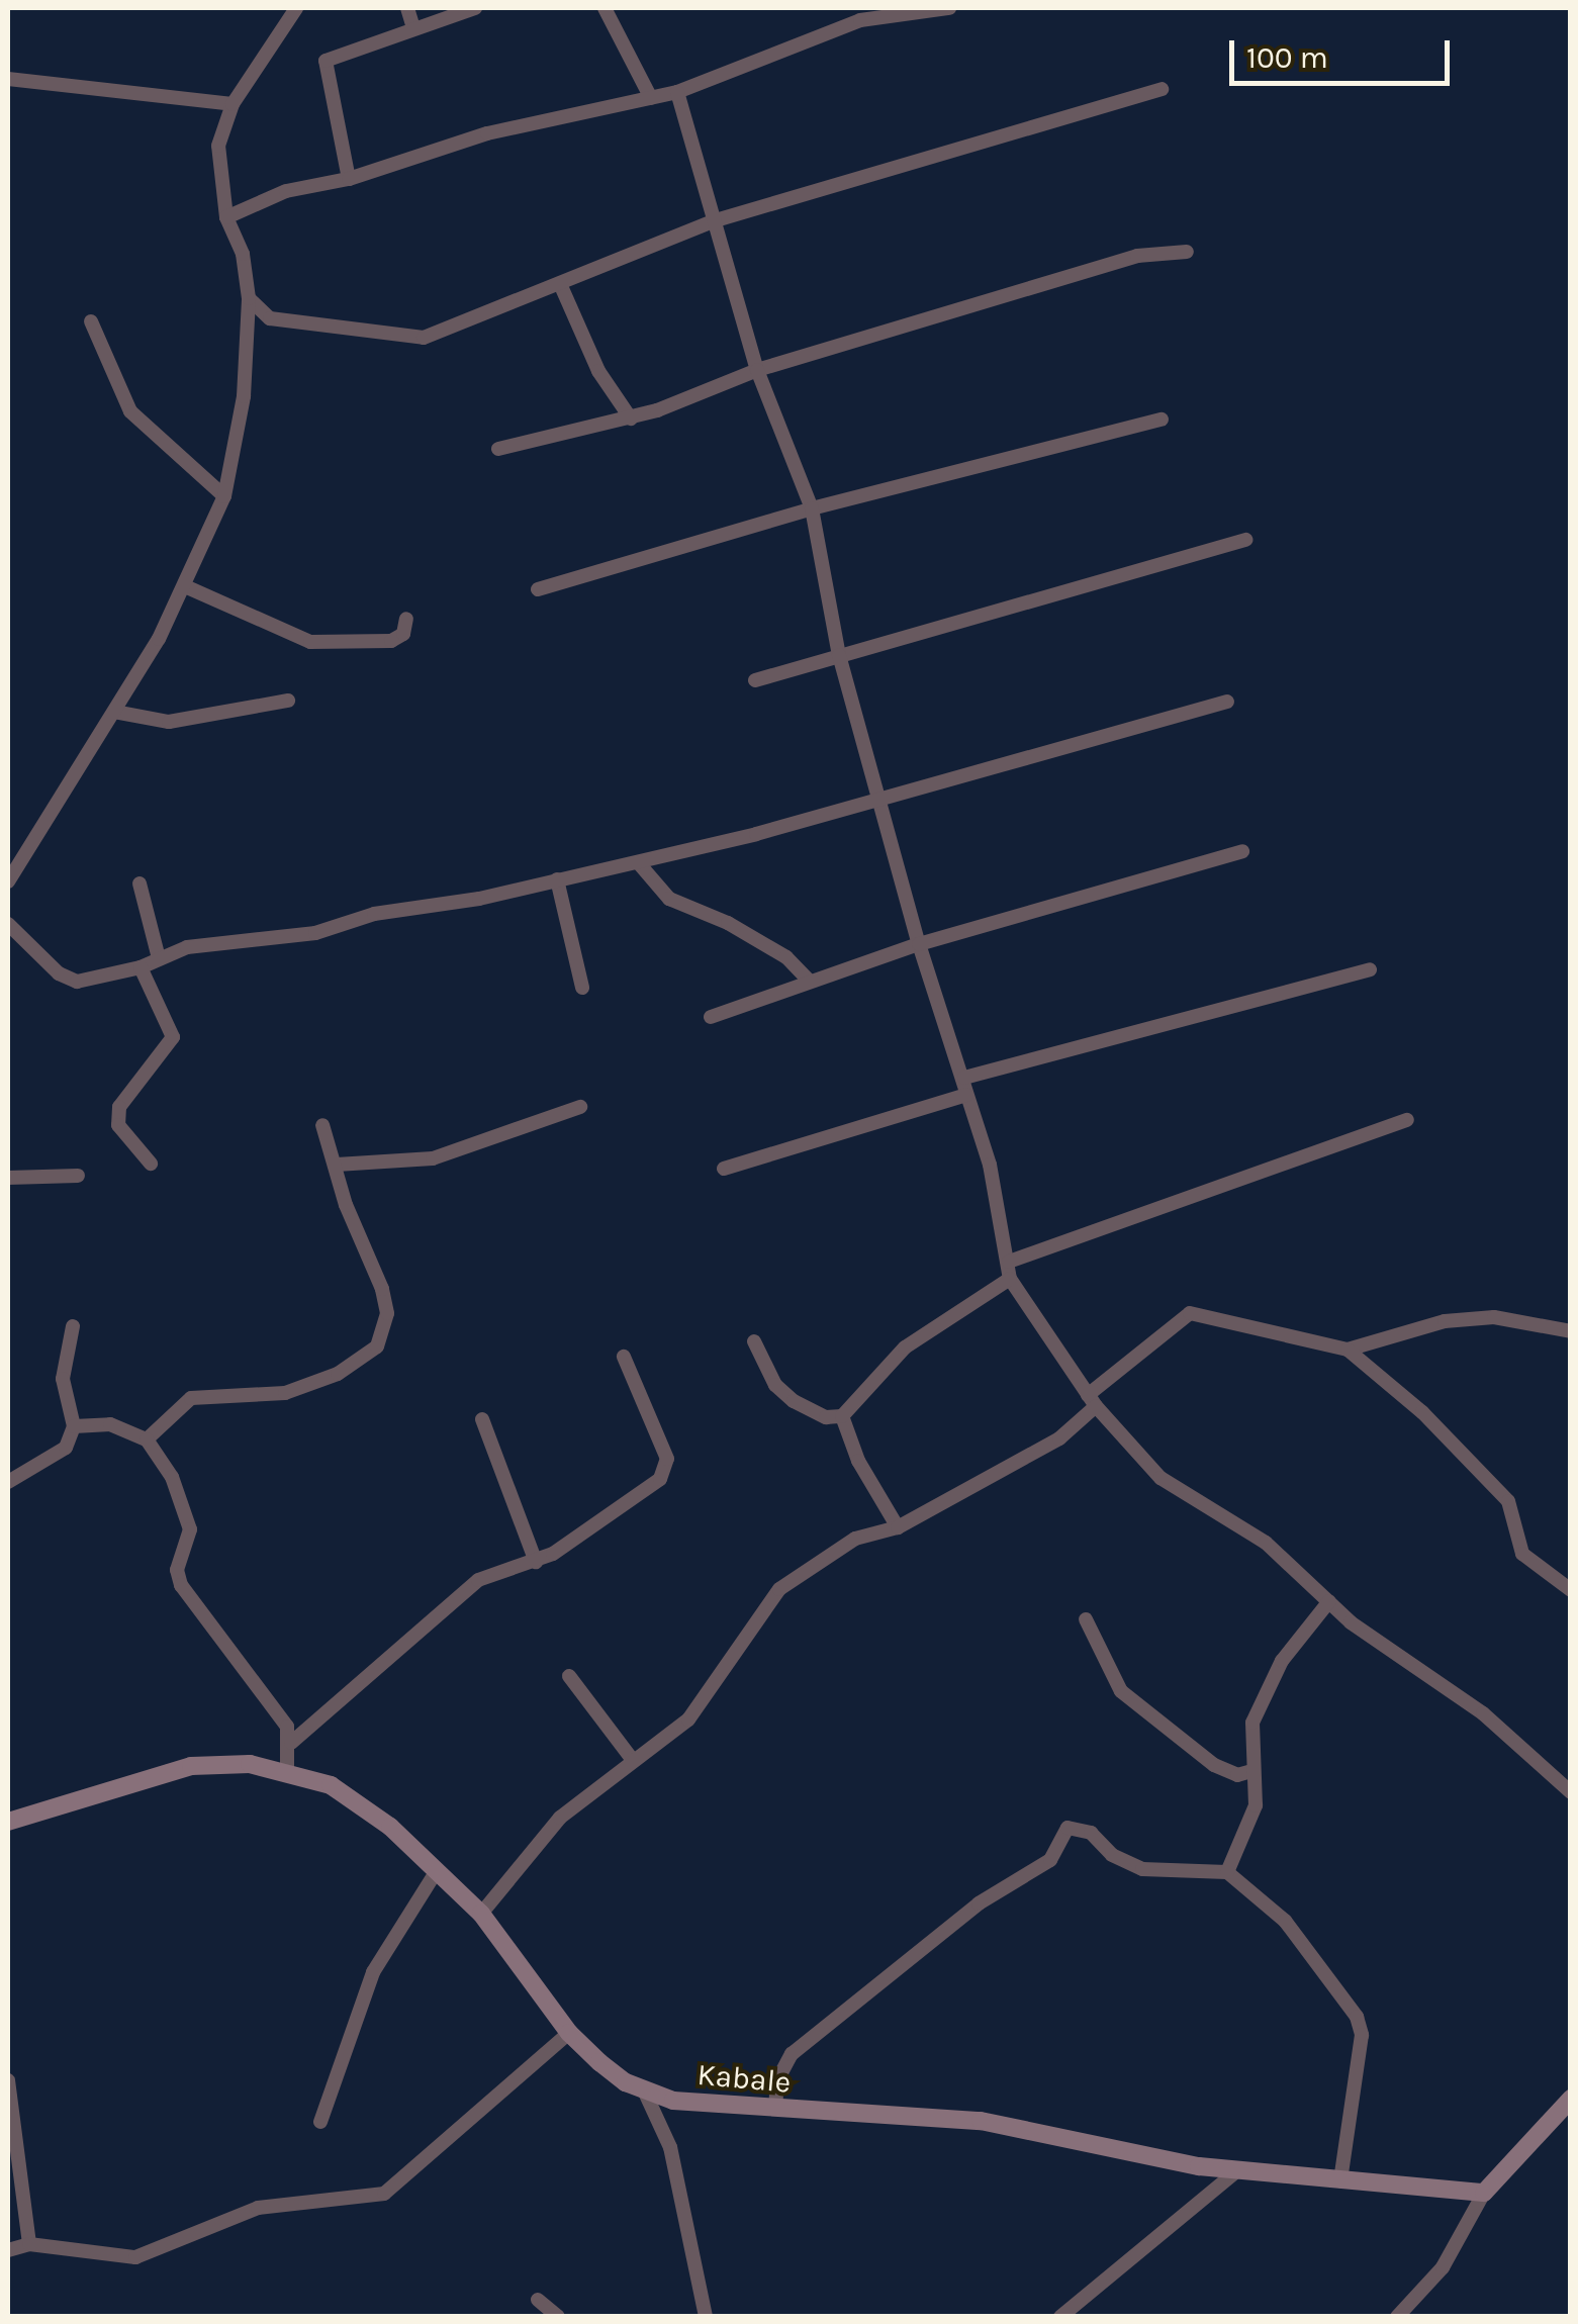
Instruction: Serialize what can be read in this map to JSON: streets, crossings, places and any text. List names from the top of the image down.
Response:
{
  "streets": {
    "street": ["Kabale"]
  },
  "scale_bar": "100 m"
}
